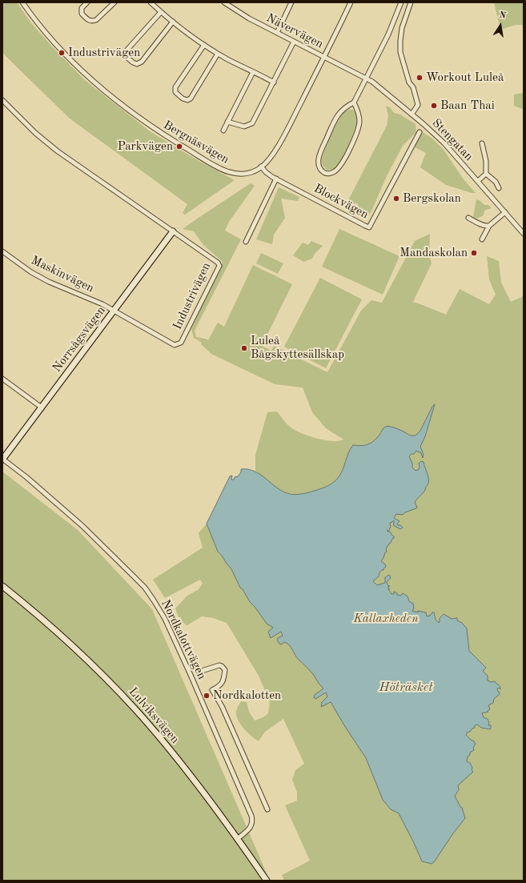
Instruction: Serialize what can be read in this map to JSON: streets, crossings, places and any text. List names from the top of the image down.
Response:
{
  "streets": {
    "main road": ["Norrsågsvägen", "Lulviksvägen"],
    "street": [
      "Nävervägen",
      "Stengatan",
      "Bergnäsvägen",
      "Blockvägen",
      "Maskinvägen",
      "Industrivägen",
      "Nordkalottvägen"
    ]
  },
  "crossings": [
    ["Nävervägen", "Stengatan"],
    ["Nävervägen", "Bergnäsvägen"],
    ["Stengatan", "Bergnäsvägen"],
    ["Bergnäsvägen", "Blockvägen"],
    ["Maskinvägen", "Industrivägen"],
    ["Maskinvägen", "Norrsågsvägen"],
    ["Industrivägen", "Norrsågsvägen"],
    ["Norrsågsvägen", "Nordkalottvägen"],
    ["Nordkalottvägen", "Lulviksvägen"]
  ],
  "water": ["Höträsket"],
  "parks": ["Kallaxheden"],
  "places": [
    "Industrivägen",
    "Workout Luleå",
    "Baan Thai",
    "Parkvägen",
    "Bergskolan",
    "Mandaskolan",
    "Luleå Bågskyttesällskap",
    "Nordkalotten"
  ],
  "north": "top"
}
